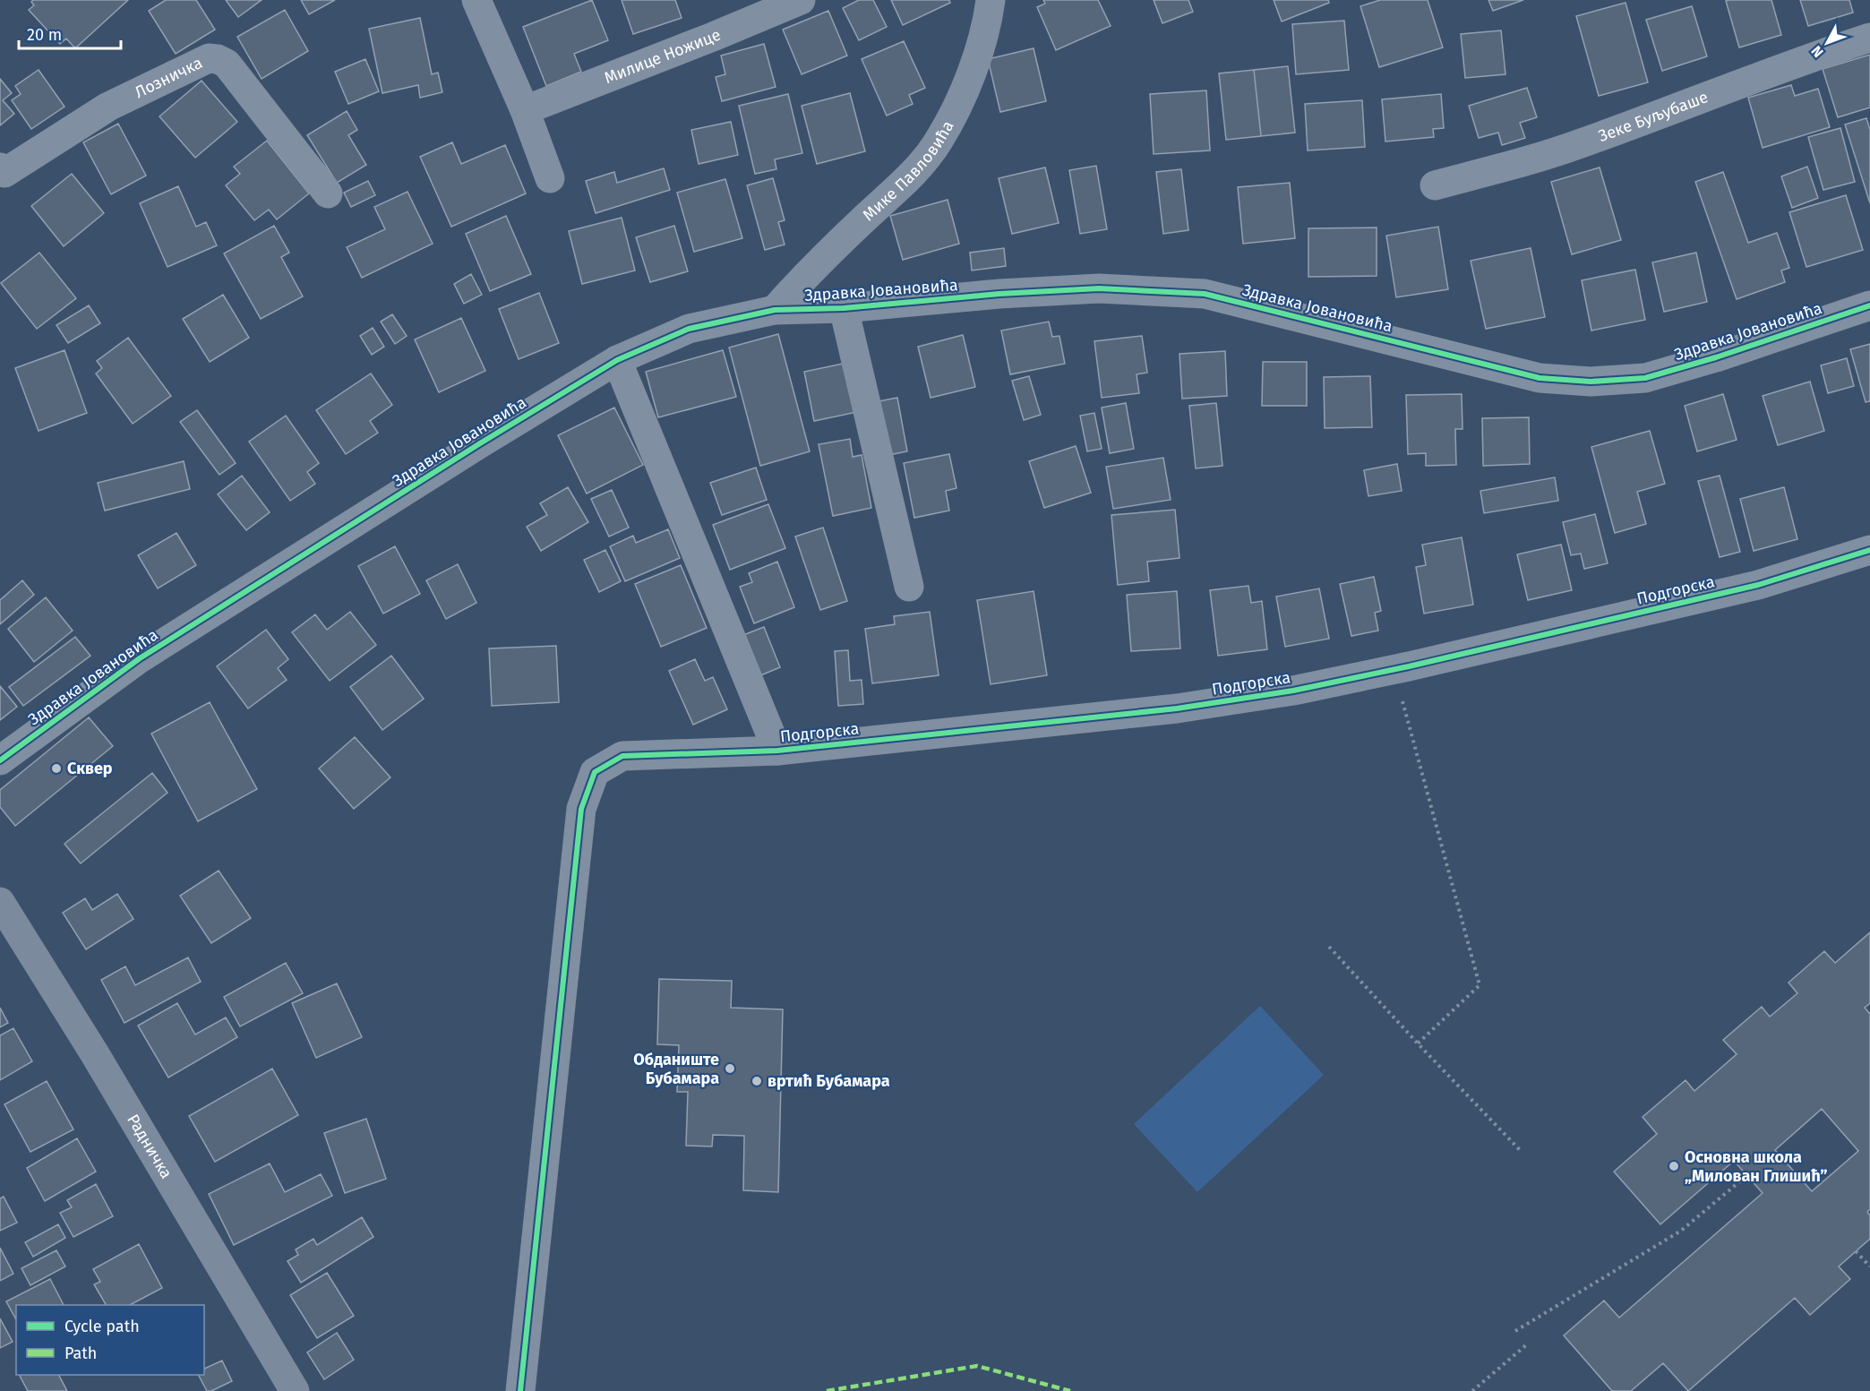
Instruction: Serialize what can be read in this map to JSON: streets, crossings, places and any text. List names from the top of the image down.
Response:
{
  "streets": {
    "street": [
      "Милице Ножице",
      "Лозничка",
      "Зеке Буљубаше",
      "Мике Павловића",
      "Здравка Јовановића",
      "Подгорска",
      "Радничка"
    ]
  },
  "crossings": [
    ["Мике Павловића", "Здравка Јовановића"]
  ],
  "places": [
    "Сквер",
    "Обданиште Бубамара",
    "вртић Бубамара",
    "Основна школа „Милован Глишић”"
  ],
  "legend": ["Cycle path", "Path"],
  "scale_bar": "20 m",
  "north": "bottom left"
}
